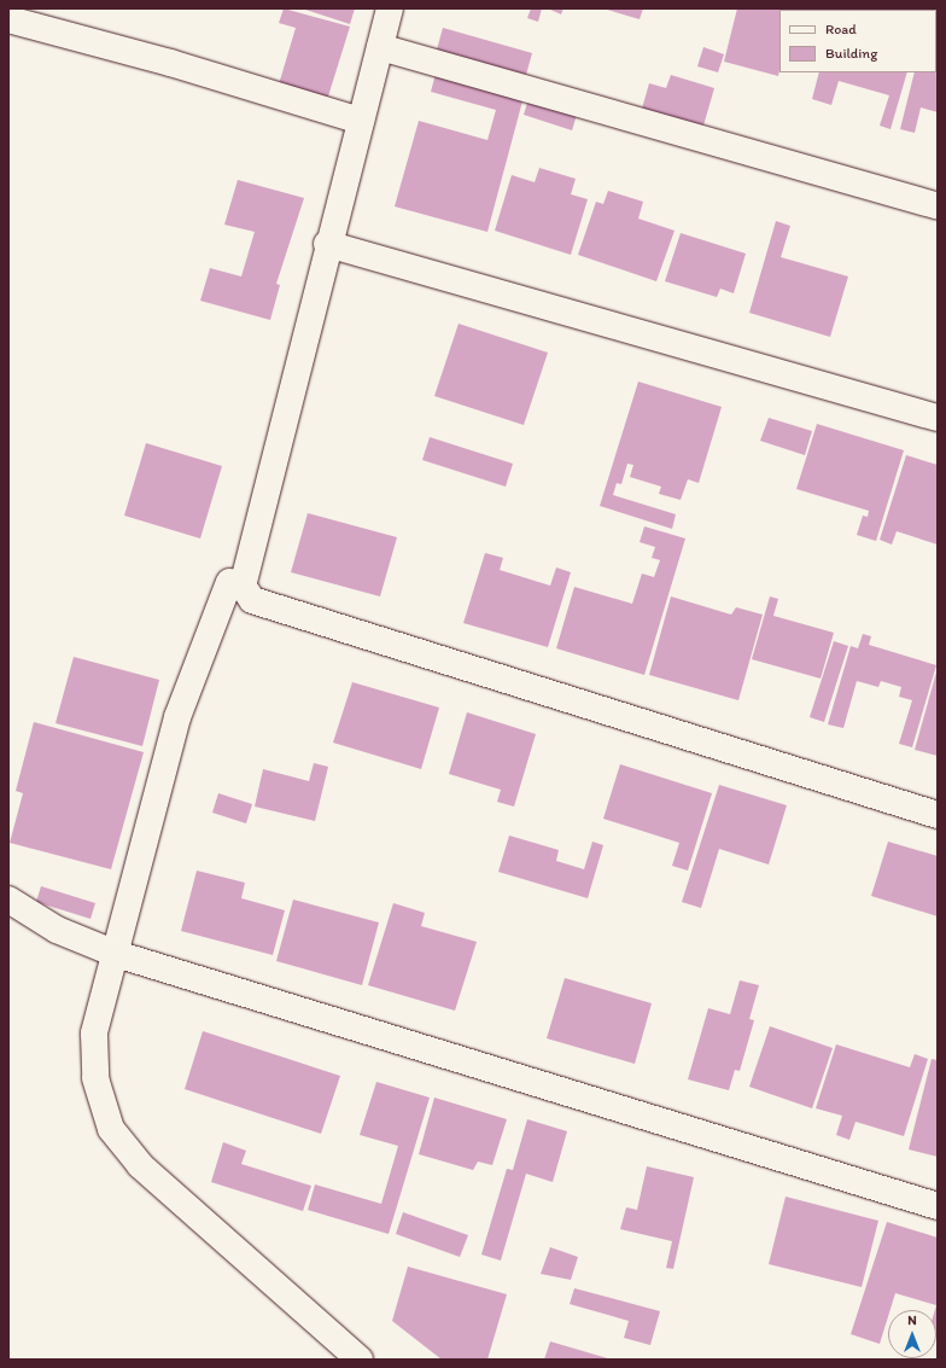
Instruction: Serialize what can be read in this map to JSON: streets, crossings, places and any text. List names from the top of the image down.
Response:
{
  "legend": ["Road", "Building"],
  "north": "top"
}
